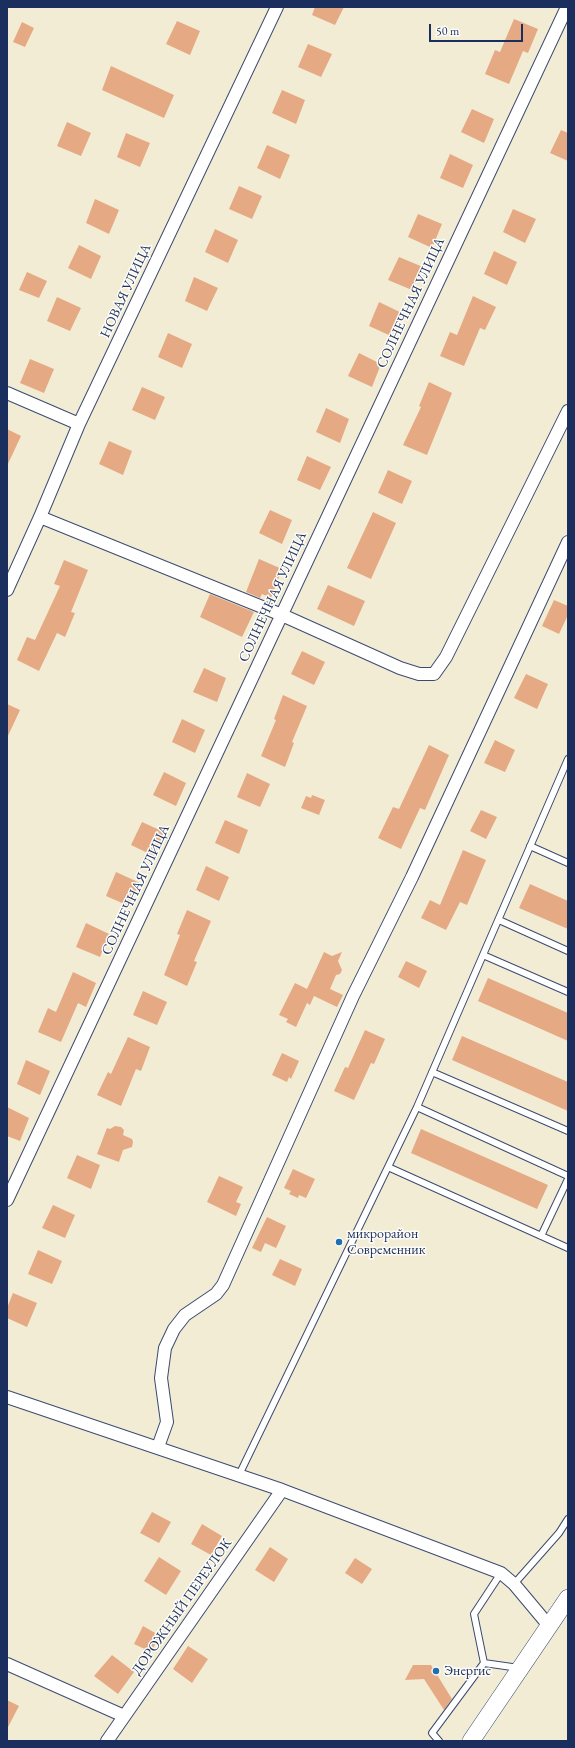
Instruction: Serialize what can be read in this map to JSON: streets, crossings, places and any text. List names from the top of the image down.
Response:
{
  "streets": {
    "street": ["НОВАЯ УЛИЦА", "СОЛНЕЧНАЯ УЛИЦА", "ДОРОЖНЫЙ ПЕРЕУЛОК"]
  },
  "places": ["микрорайон Современник", "Энергис"],
  "scale_bar": "50 m"
}
